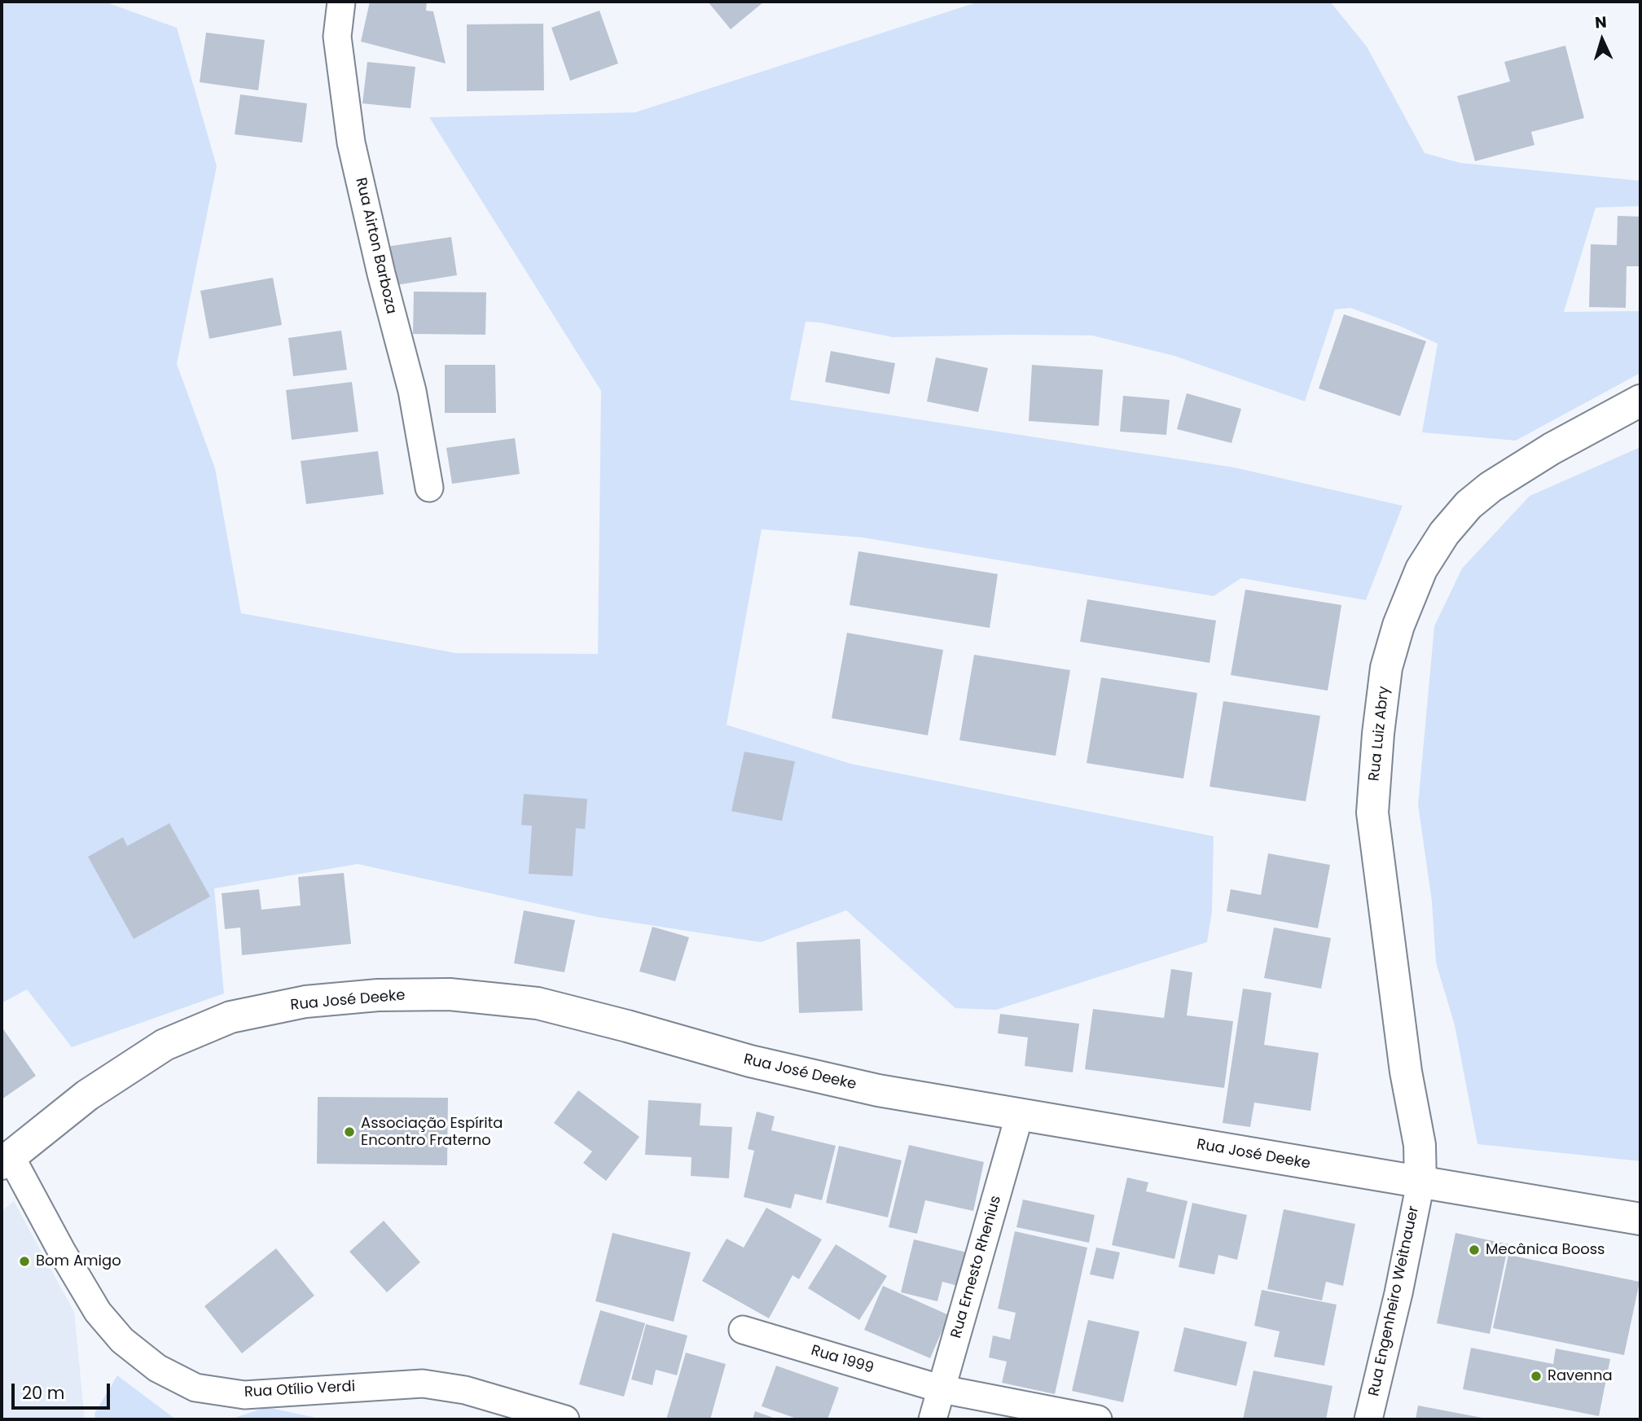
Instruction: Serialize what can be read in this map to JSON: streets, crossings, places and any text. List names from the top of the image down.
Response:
{
  "streets": {
    "street": [
      "Rua Airton Barboza",
      "Rua Luiz Abry",
      "Rua José Deeke",
      "Rua Ernesto Rhenius",
      "Rua Engenheiro Weitnauer",
      "Rua 1999",
      "Rua Otílio Verdi"
    ]
  },
  "crossings": [
    ["Rua Luiz Abry", "Rua José Deeke"],
    ["Rua Luiz Abry", "Rua Engenheiro Weitnauer"],
    ["Rua José Deeke", "Rua Ernesto Rhenius"],
    ["Rua José Deeke", "Rua Engenheiro Weitnauer"],
    ["Rua José Deeke", "Rua Otílio Verdi"],
    ["Rua Ernesto Rhenius", "Rua 1999"]
  ],
  "places": [
    "Associação Espírita Encontro Fraterno",
    "Mecânica Booss",
    "Bom Amigo",
    "Ravenna"
  ],
  "scale_bar": "20 m",
  "north": "top"
}
